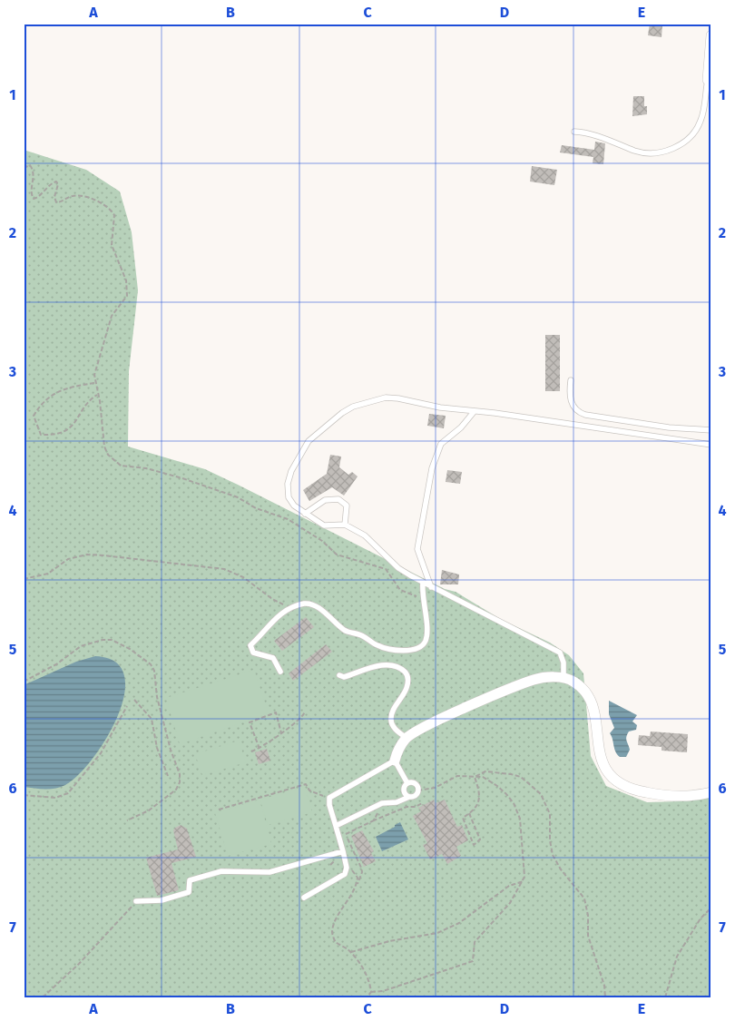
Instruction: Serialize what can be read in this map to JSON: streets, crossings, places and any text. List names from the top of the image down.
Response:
{
  "grid": {
    "columns": [
      "A",
      "B",
      "C",
      "D",
      "E"
    ],
    "rows": [
      "1",
      "2",
      "3",
      "4",
      "5",
      "6",
      "7"
    ]
  }
}
